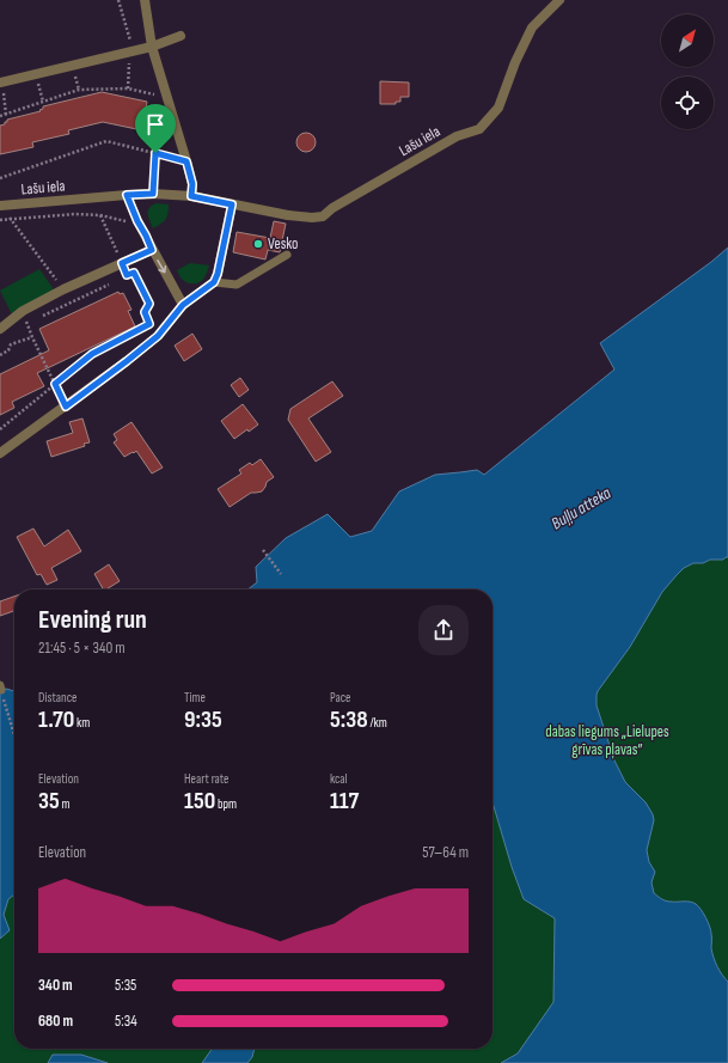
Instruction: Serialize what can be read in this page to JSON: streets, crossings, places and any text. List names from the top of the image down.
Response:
{
  "streets": {
    "street": ["Lašu iela"]
  },
  "water": ["Buļļu atteka"],
  "parks": ["dabas liegums „Lielupes grīvas pļavas”"],
  "places": ["Vesko"],
  "north": "top right",
  "page": {
    "heading": ["Evening run", "21:45 · 5 × 340 m"],
    "stats": [
      ["Distance", "1.70 km"],
      ["Time", "9:35"],
      ["Pace", "5:38 /km"],
      ["Elevation", "35 m"],
      ["Heart rate", "150 bpm"],
      ["kcal", "117"]
    ],
    "chart": ["Elevation", "57–64 m"],
    "list": [
      {
        "name": "340 m",
        "note": "5:35"
      },
      {
        "name": "680 m",
        "note": "5:34"
      }
    ]
  }
}
